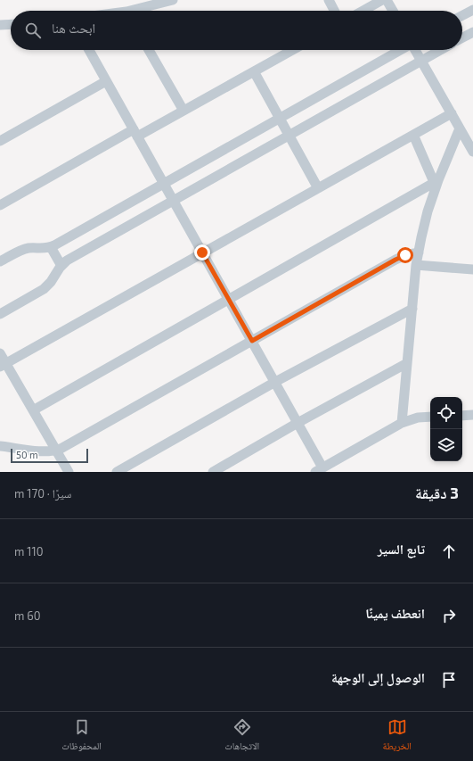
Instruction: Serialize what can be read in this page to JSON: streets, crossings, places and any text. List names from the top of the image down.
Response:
{
  "scale_bar": "50 m",
  "page": {
    "search": "ابحث هنا",
    "scale": "50 m",
    "heading": ["3 دقيقة", "سيرًا · 170 m"],
    "list": [
      ["تابع السير", "110 m"],
      ["انعطف يمينًا", "60 m"],
      "الوصول إلى الوجهة"
    ],
    "nav": ["الخريطة", "الاتجاهات", "المحفوظات"]
  }
}
